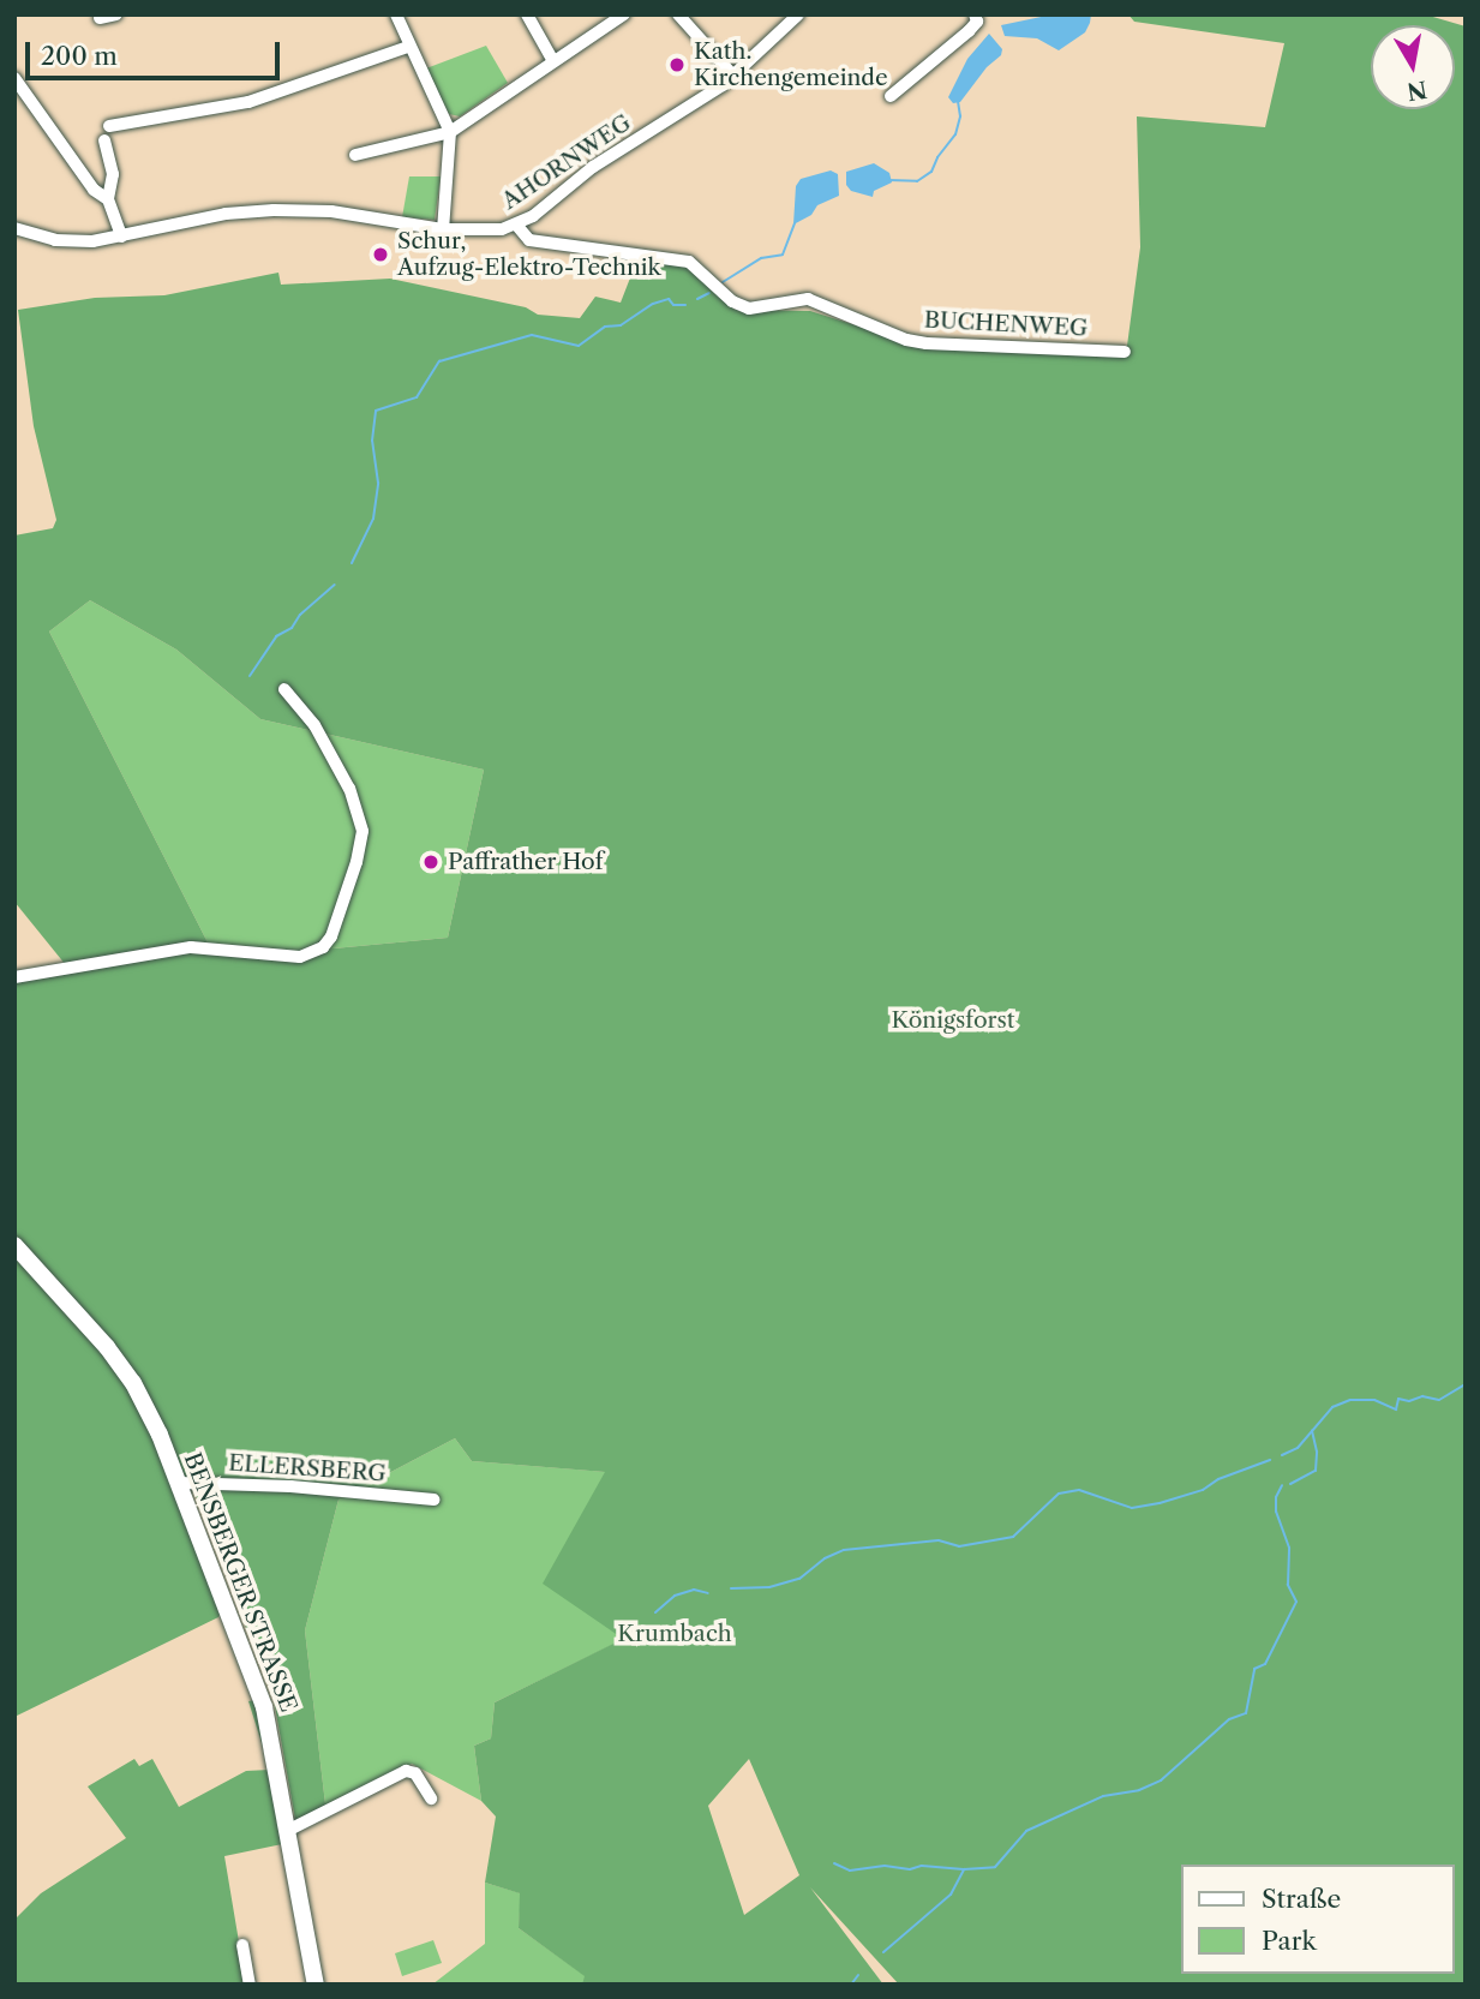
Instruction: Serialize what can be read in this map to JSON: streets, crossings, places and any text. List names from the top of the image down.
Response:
{
  "streets": {
    "main road": ["BENSBERGER STRASSE"],
    "street": ["AHORNWEG", "BUCHENWEG", "ELLERSBERG"]
  },
  "crossings": [
    ["AHORNWEG", "BUCHENWEG"],
    ["ELLERSBERG", "BENSBERGER STRASSE"]
  ],
  "parks": ["Königsforst", "Krumbach"],
  "places": ["Kath. Kirchengemeinde", "Schur, Aufzug-Elektro-Technik", "Paffrather Hof"],
  "legend": ["Straße", "Park"],
  "scale_bar": "200 m",
  "north": "bottom"
}
